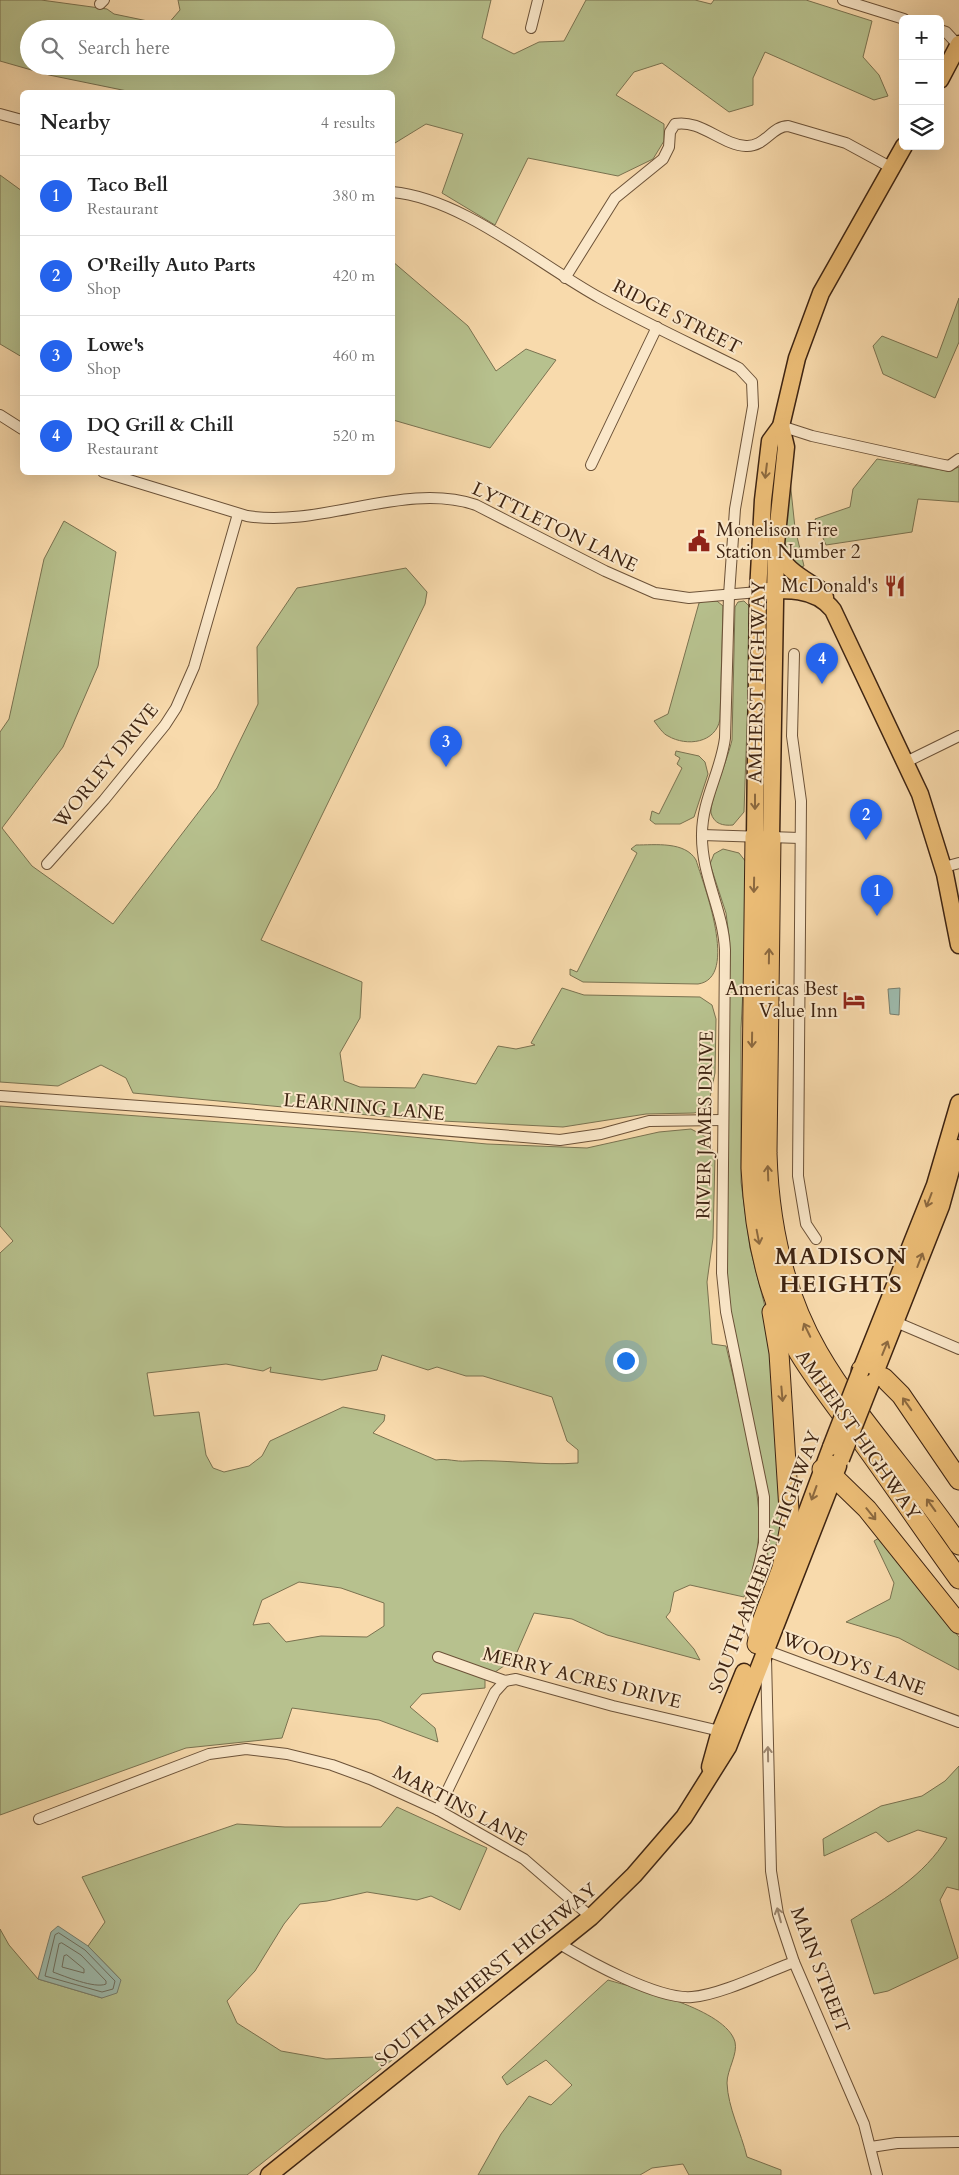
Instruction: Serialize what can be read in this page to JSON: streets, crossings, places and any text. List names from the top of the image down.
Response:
{
  "streets": {
    "highway": ["AMHERST HIGHWAY"],
    "main road": ["SOUTH AMHERST HIGHWAY"],
    "street": [
      "RIDGE STREET",
      "LYTTLETON LANE",
      "WORLEY DRIVE",
      "LEARNING LANE",
      "RIVER JAMES DRIVE",
      "WOODYS LANE",
      "MERRY ACRES DRIVE",
      "MARTINS LANE",
      "MAIN STREET"
    ]
  },
  "crossings": [
    ["RIDGE STREET", "LYTTLETON LANE"],
    ["RIDGE STREET", "RIVER JAMES DRIVE"],
    ["LYTTLETON LANE", "AMHERST HIGHWAY"],
    ["LYTTLETON LANE", "WORLEY DRIVE"],
    ["LYTTLETON LANE", "RIVER JAMES DRIVE"],
    ["LEARNING LANE", "RIVER JAMES DRIVE"],
    ["RIVER JAMES DRIVE", "SOUTH AMHERST HIGHWAY"],
    ["RIVER JAMES DRIVE", "WOODYS LANE"],
    ["RIVER JAMES DRIVE", "MAIN STREET"],
    ["SOUTH AMHERST HIGHWAY", "WOODYS LANE"],
    ["SOUTH AMHERST HIGHWAY", "MERRY ACRES DRIVE"],
    ["SOUTH AMHERST HIGHWAY", "MARTINS LANE"],
    ["SOUTH AMHERST HIGHWAY", "MAIN STREET"],
    ["WOODYS LANE", "MAIN STREET"]
  ],
  "one_way": ["MAIN STREET"],
  "districts": ["MADISON HEIGHTS"],
  "places": {
    "public building": ["Monelison Fire Station Number 2"],
    "restaurant": ["McDonald's"],
    "hotel": ["Americas Best Value Inn"]
  },
  "page": {
    "map_buttons": ["+", "−"],
    "search": "Search here",
    "heading": ["Nearby", "4 results"],
    "list": [
      {
        "mark": "1",
        "name": "Taco Bell",
        "note": "Restaurant",
        "value": "380 m"
      },
      {
        "mark": "2",
        "name": "O'Reilly Auto Parts",
        "note": "Shop",
        "value": "420 m"
      },
      {
        "mark": "3",
        "name": "Lowe's",
        "note": "Shop",
        "value": "460 m"
      },
      {
        "mark": "4",
        "name": "DQ Grill & Chill",
        "note": "Restaurant",
        "value": "520 m"
      }
    ],
    "pins": [
      "4",
      "3",
      "2",
      "1"
    ]
  }
}
